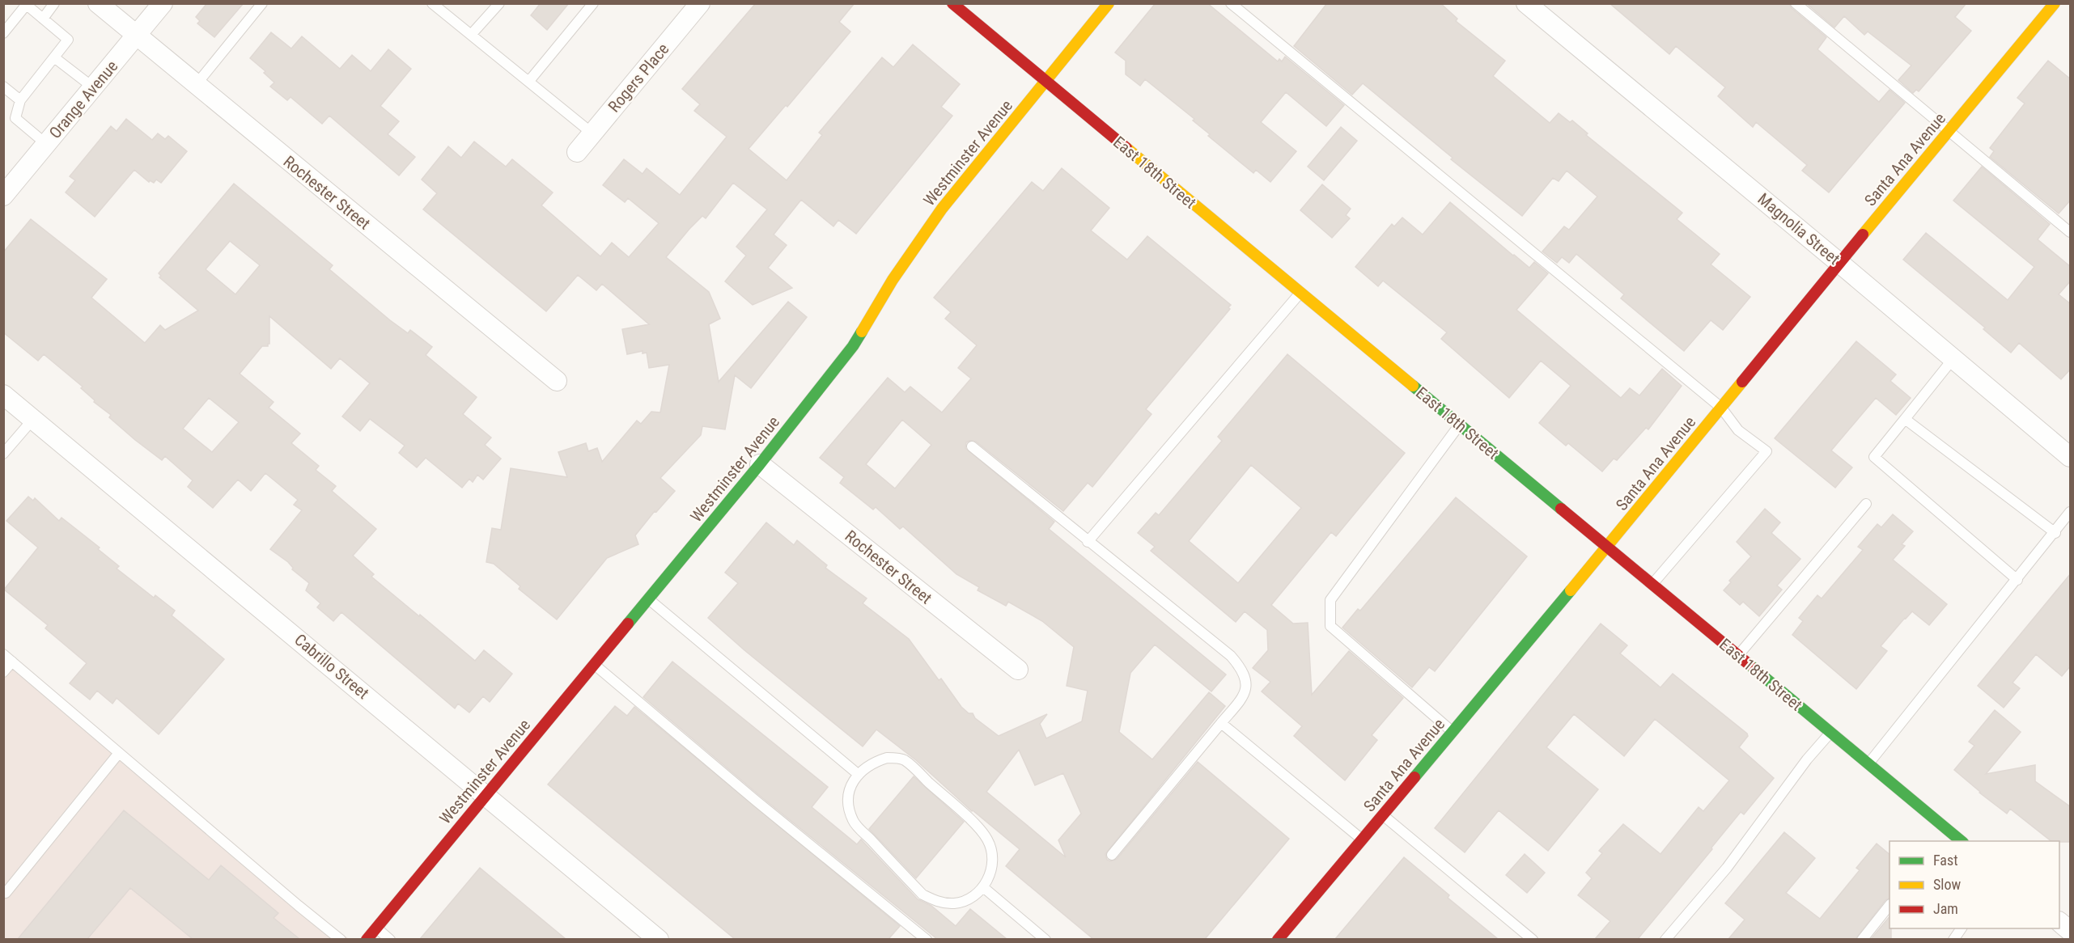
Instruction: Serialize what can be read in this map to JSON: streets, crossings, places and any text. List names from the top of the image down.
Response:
{
  "streets": {
    "street": [
      "Rogers Place",
      "Orange Avenue",
      "Westminster Avenue",
      "Santa Ana Avenue",
      "East 18th Street",
      "Rochester Street",
      "Magnolia Street",
      "Cabrillo Street"
    ]
  },
  "crossings": [
    ["Orange Avenue", "Rochester Street"],
    ["Westminster Avenue", "East 18th Street"],
    ["Westminster Avenue", "Rochester Street"],
    ["Westminster Avenue", "Cabrillo Street"],
    ["Santa Ana Avenue", "East 18th Street"],
    ["Santa Ana Avenue", "Magnolia Street"]
  ],
  "legend": ["Fast", "Slow", "Jam"]
}
